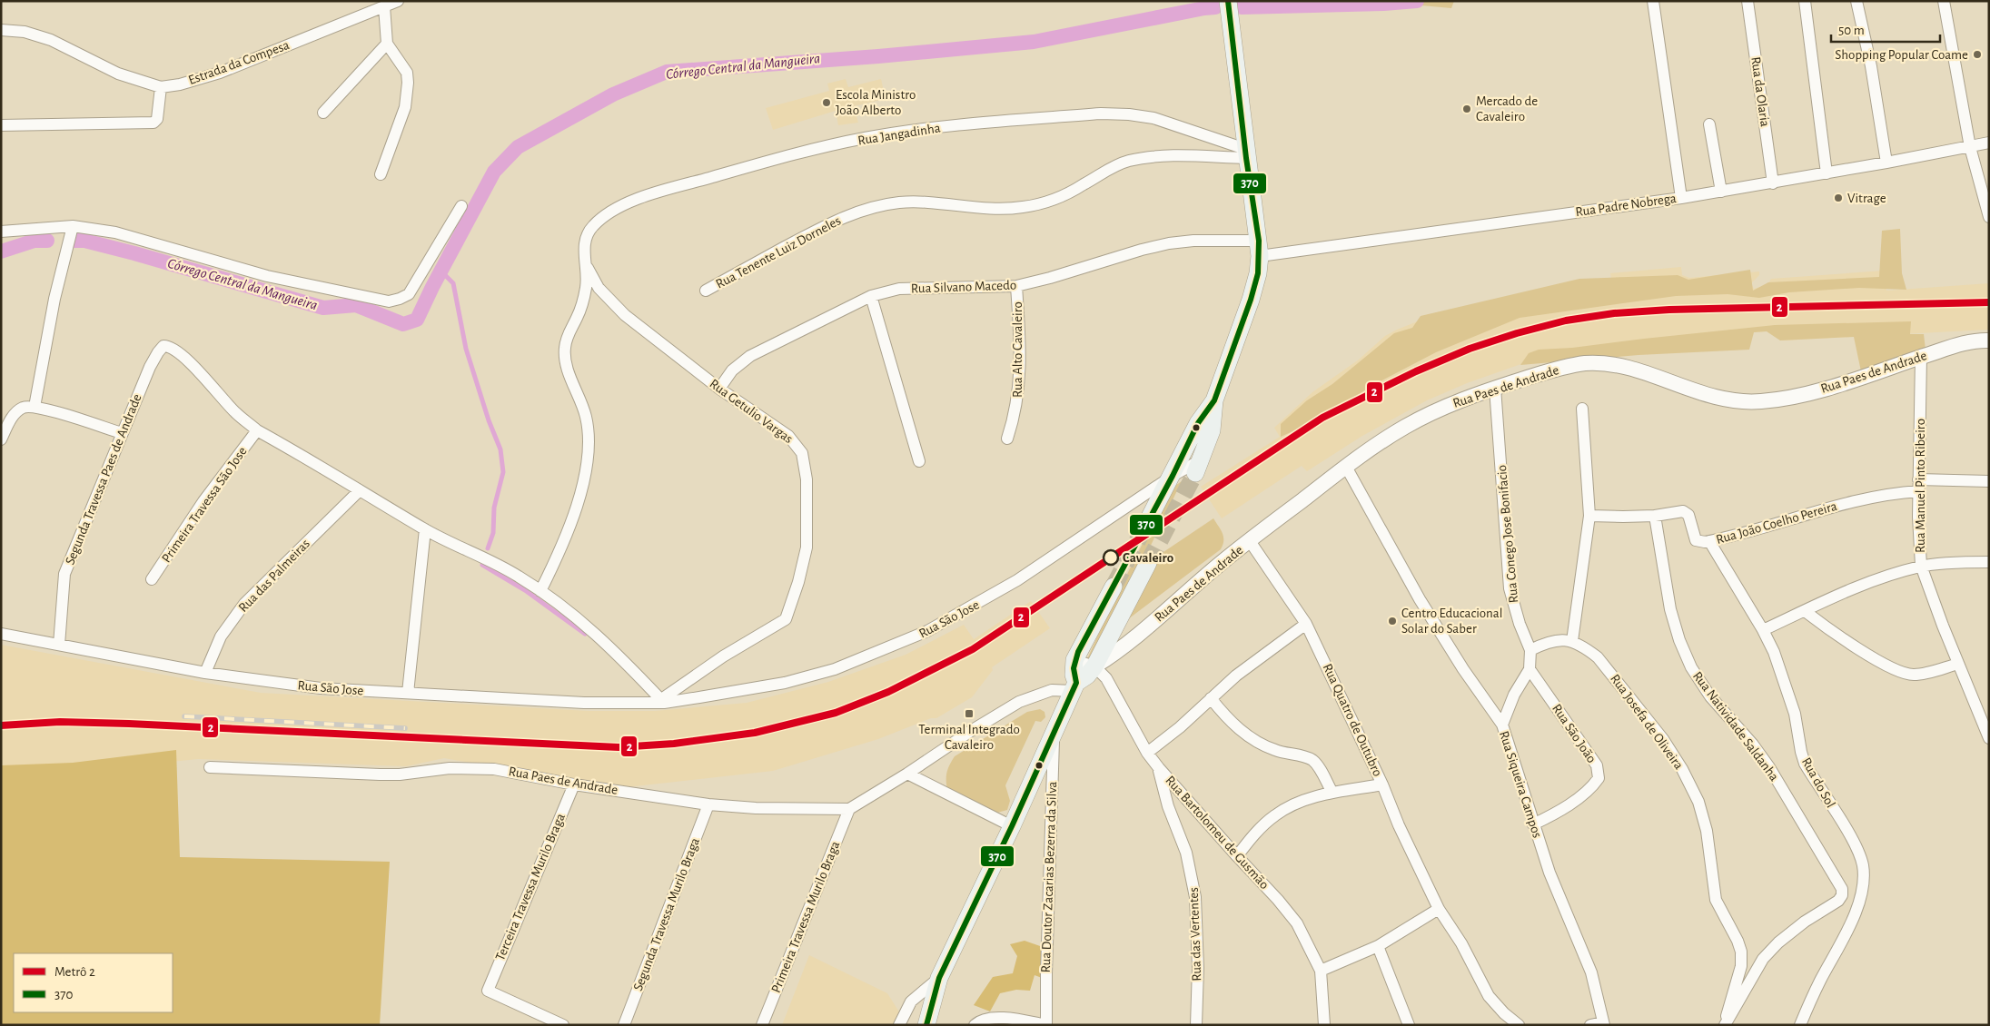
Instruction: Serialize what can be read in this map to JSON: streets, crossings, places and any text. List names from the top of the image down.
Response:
{
  "streets": {
    "street": [
      "Estrada da Compesa",
      "Rua da Olaria",
      "Rua Jangadinha",
      "Rua Padre Nobrega",
      "Rua Tenente Luiz Dorneles",
      "Rua Silvano Macedo",
      "Rua Alto Cavaleiro",
      "Rua Paes de Andrade",
      "Rua Getulio Vargas",
      "Segunda Travessa Paes de Andrade",
      "Rua Manuel Pinto Ribeiro",
      "Primeira Travessa São Jose",
      "Rua João Coelho Pereira",
      "Rua Conego Jose Bonifacio",
      "Rua das Palmeiras",
      "Rua São Jose",
      "Rua Quatro de Outubro",
      "Rua Josefa de Oliveira",
      "Rua Natividade Saldanha",
      "Rua São João",
      "Rua do Sol",
      "Rua Siqueira Campos",
      "Rua Bartolomeu de Gusmão",
      "Rua Doutor Zacarias Bezerra da Silva",
      "Terceira Travessa Murilo Braga",
      "Segunda Travessa Murilo Braga",
      "Primeira Travessa Murilo Braga",
      "Rua das Vertentes"
    ]
  },
  "crossings": [
    ["Rua da Olaria", "Rua Padre Nobrega"],
    ["Rua Jangadinha", "Rua Tenente Luiz Dorneles"],
    ["Rua Jangadinha", "Rua Getulio Vargas"],
    ["Rua Padre Nobrega", "Rua Silvano Macedo"],
    ["Rua Silvano Macedo", "Rua Alto Cavaleiro"],
    ["Rua Silvano Macedo", "Rua Getulio Vargas"],
    ["Rua Paes de Andrade", "Rua Manuel Pinto Ribeiro"],
    ["Rua Paes de Andrade", "Rua Conego Jose Bonifacio"],
    ["Rua Paes de Andrade", "Rua Quatro de Outubro"],
    ["Rua Paes de Andrade", "Rua Siqueira Campos"],
    ["Rua Paes de Andrade", "Rua Bartolomeu de Gusmão"],
    ["Rua Paes de Andrade", "Terceira Travessa Murilo Braga"],
    ["Rua Paes de Andrade", "Segunda Travessa Murilo Braga"],
    ["Rua Paes de Andrade", "Primeira Travessa Murilo Braga"],
    ["Rua Getulio Vargas", "Rua São Jose"],
    ["Segunda Travessa Paes de Andrade", "Primeira Travessa São Jose"],
    ["Segunda Travessa Paes de Andrade", "Rua São Jose"],
    ["Rua Manuel Pinto Ribeiro", "Rua João Coelho Pereira"],
    ["Rua João Coelho Pereira", "Rua Natividade Saldanha"],
    ["Rua João Coelho Pereira", "Rua do Sol"],
    ["Rua Conego Jose Bonifacio", "Rua São João"],
    ["Rua das Palmeiras", "Rua São Jose"],
    ["Rua Josefa de Oliveira", "Rua Natividade Saldanha"],
    ["Rua São João", "Rua Siqueira Campos"],
    ["Rua Bartolomeu de Gusmão", "Rua das Vertentes"]
  ],
  "water": ["Córrego Central da Mangueira"],
  "places": {
    "other": [
      "Shopping Popular Coame",
      "Escola Ministro João Alberto",
      "Mercado de Cavaleiro",
      "Vitrage",
      "Cavaleiro",
      "Centro Educacional Solar do Saber"
    ],
    "transit": ["Terminal Integrado Cavaleiro"]
  },
  "lines": ["transit line 370", "metro line 2"],
  "legend": ["Metrô 2", "370"],
  "scale_bar": "50 m"
}
